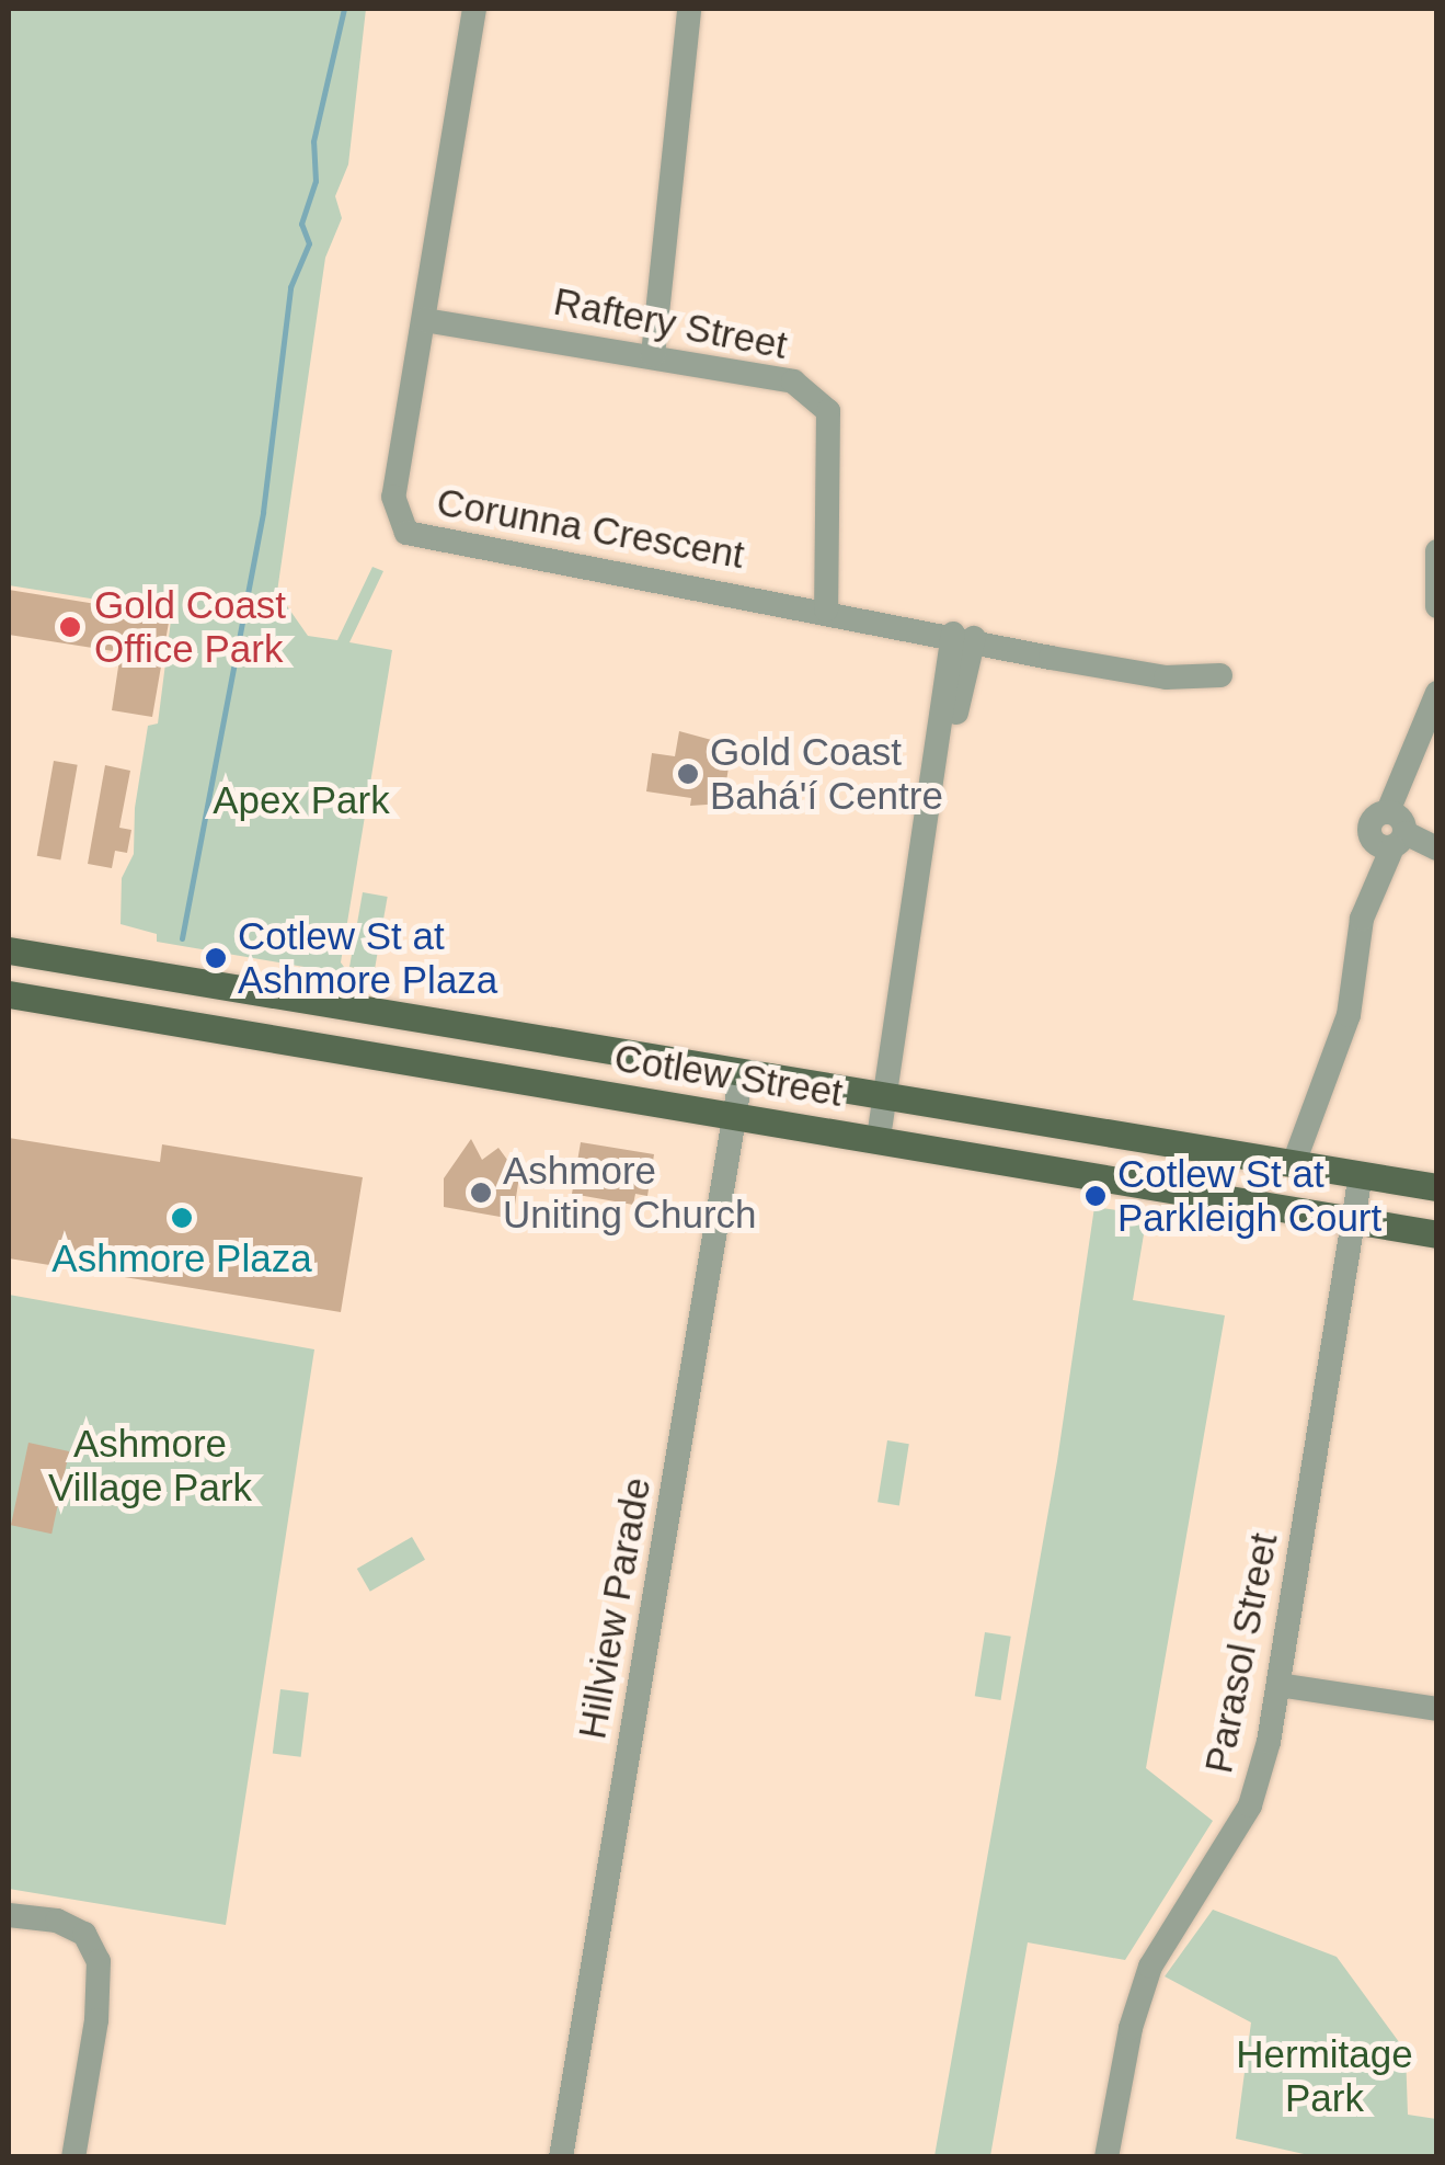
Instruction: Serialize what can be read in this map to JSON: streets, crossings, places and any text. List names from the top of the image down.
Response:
{
  "streets": {
    "main road": ["Cotlew Street"],
    "street": [
      "Raftery Street",
      "Corunna Crescent",
      "Hillview Parade",
      "Parasol Street"
    ]
  },
  "crossings": [
    ["Raftery Street", "Corunna Crescent"],
    ["Cotlew Street", "Hillview Parade"],
    ["Cotlew Street", "Parasol Street"]
  ],
  "parks": ["Apex Park", "Ashmore Village Park", "Hermitage Park"],
  "places": [
    "Gold Coast Office Park",
    "Gold Coast Bahá'í Centre",
    "Cotlew St at Ashmore Plaza",
    "Ashmore Uniting Church",
    "Cotlew St at Parkleigh Court",
    "Ashmore Plaza"
  ]
}
